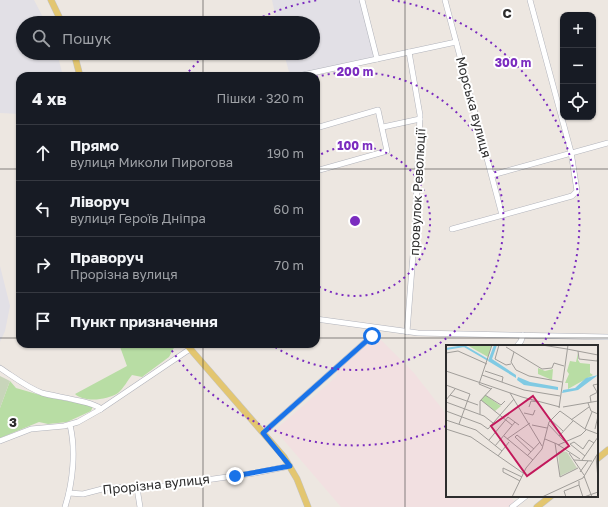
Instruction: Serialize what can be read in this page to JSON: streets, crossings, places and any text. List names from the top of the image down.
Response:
{
  "streets": {
    "street": ["Морська вулиця", "провулок Революції", "Прорізна вулиця"]
  },
  "page": {
    "map_buttons": ["+", "−"],
    "search": "Пошук",
    "heading": ["4 хв", "Пішки · 320 m"],
    "list": [
      ["Прямо", "вулиця Миколи Пирогова", "190 m"],
      ["Ліворуч", "вулиця Героїв Дніпра", "60 m"],
      ["Праворуч", "Прорізна вулиця", "70 m"],
      "Пункт призначення"
    ]
  },
  "grid": {
    "columns": ["C"],
    "rows": ["3"]
  },
  "rings": ["300 m", "200 m", "100 m"]
}
